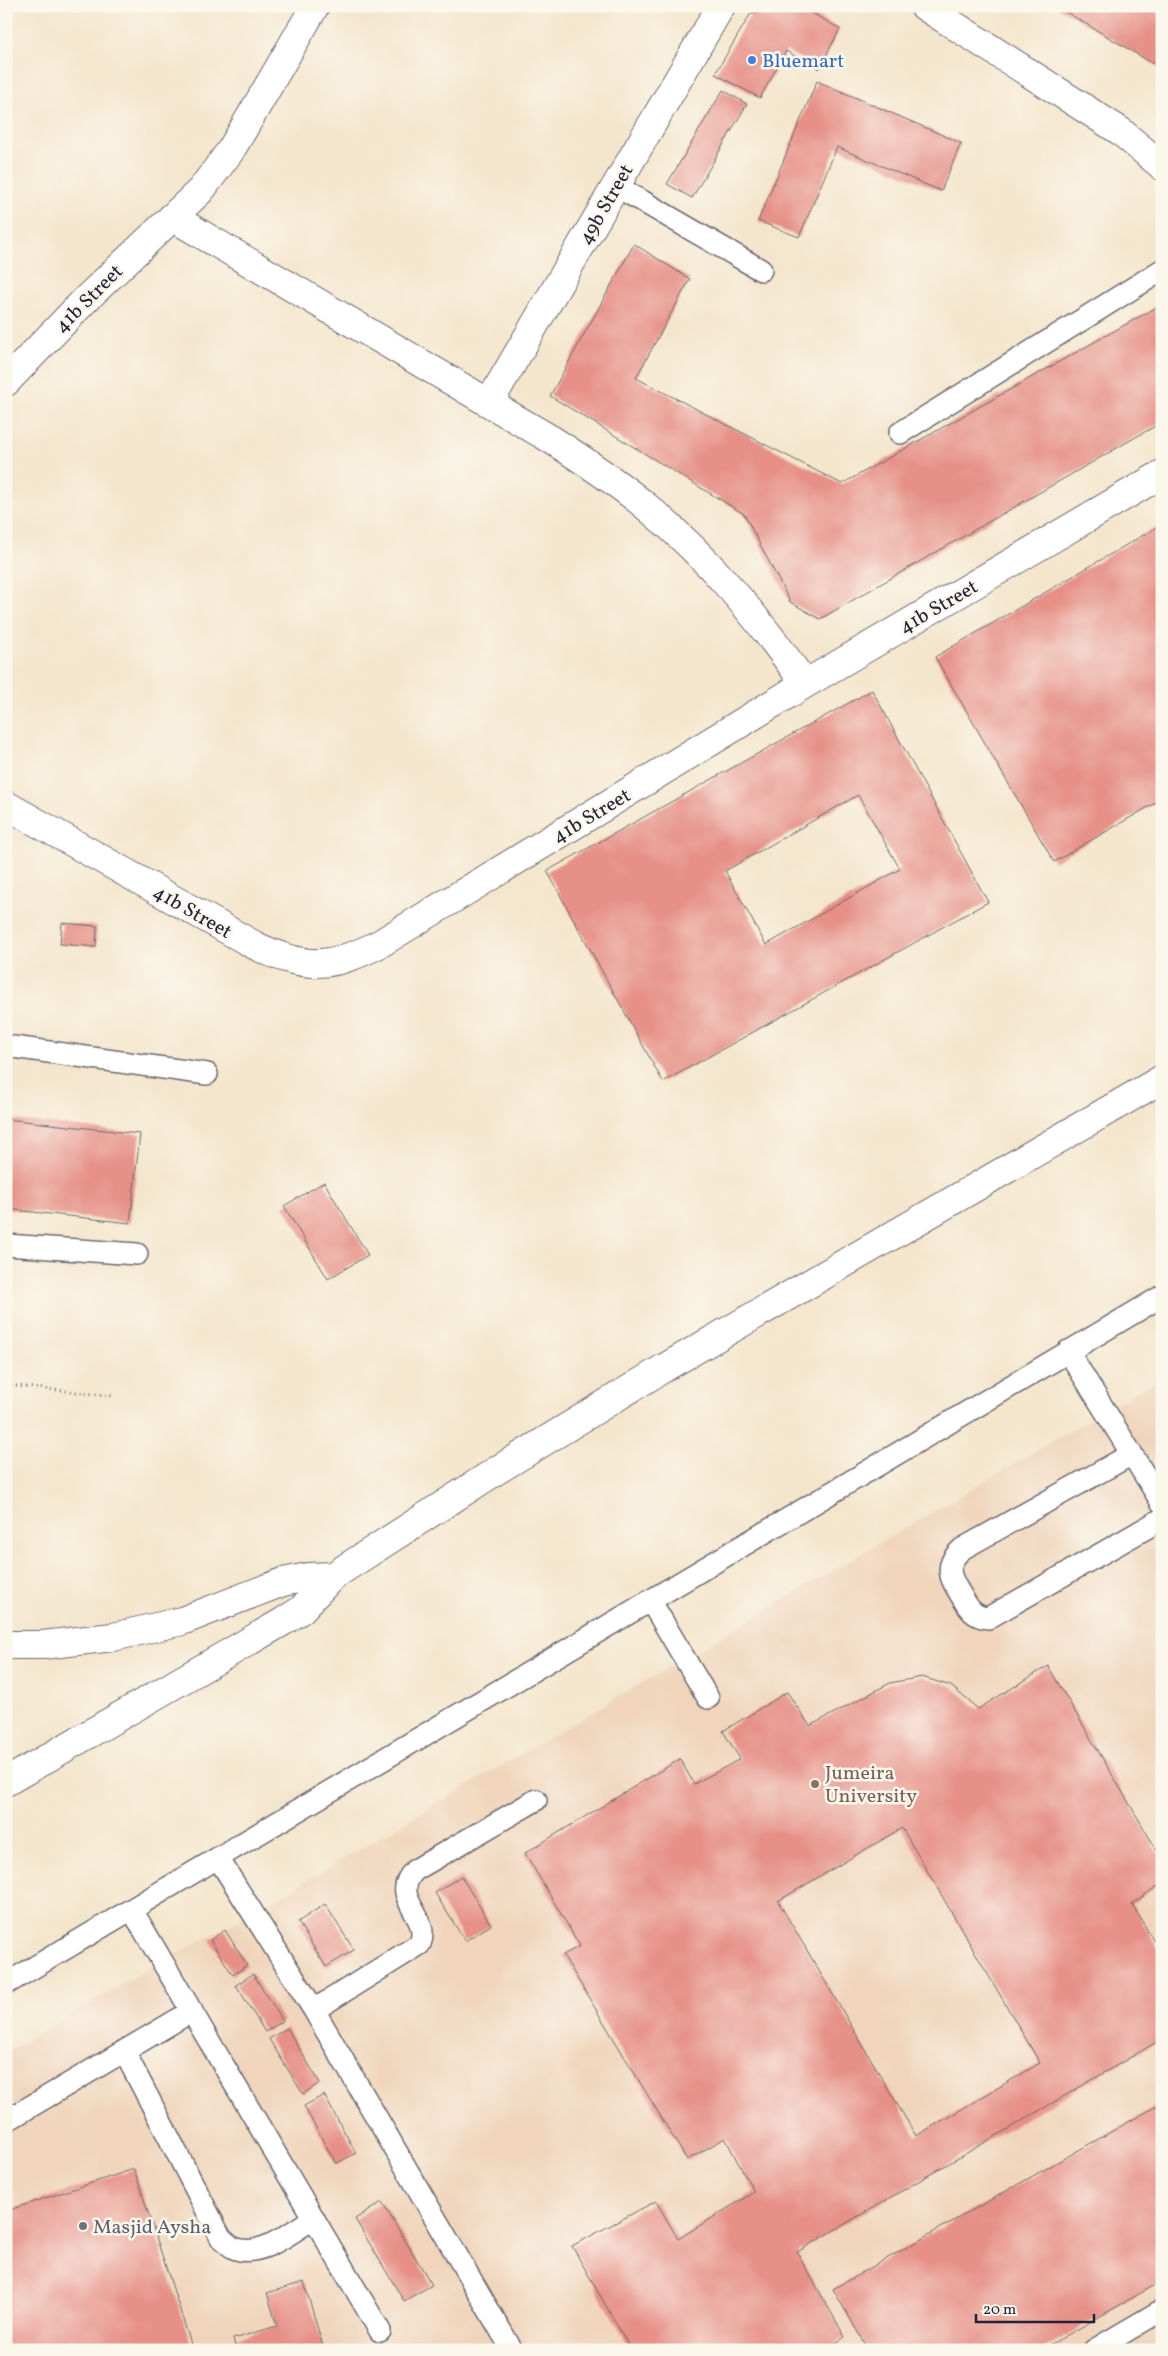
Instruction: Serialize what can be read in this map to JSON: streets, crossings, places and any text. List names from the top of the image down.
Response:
{
  "streets": {
    "street": ["49b Street", "41b Street"]
  },
  "places": ["Bluemart", "Jumeira University", "Masjid Aysha"],
  "scale_bar": "20 m"
}
